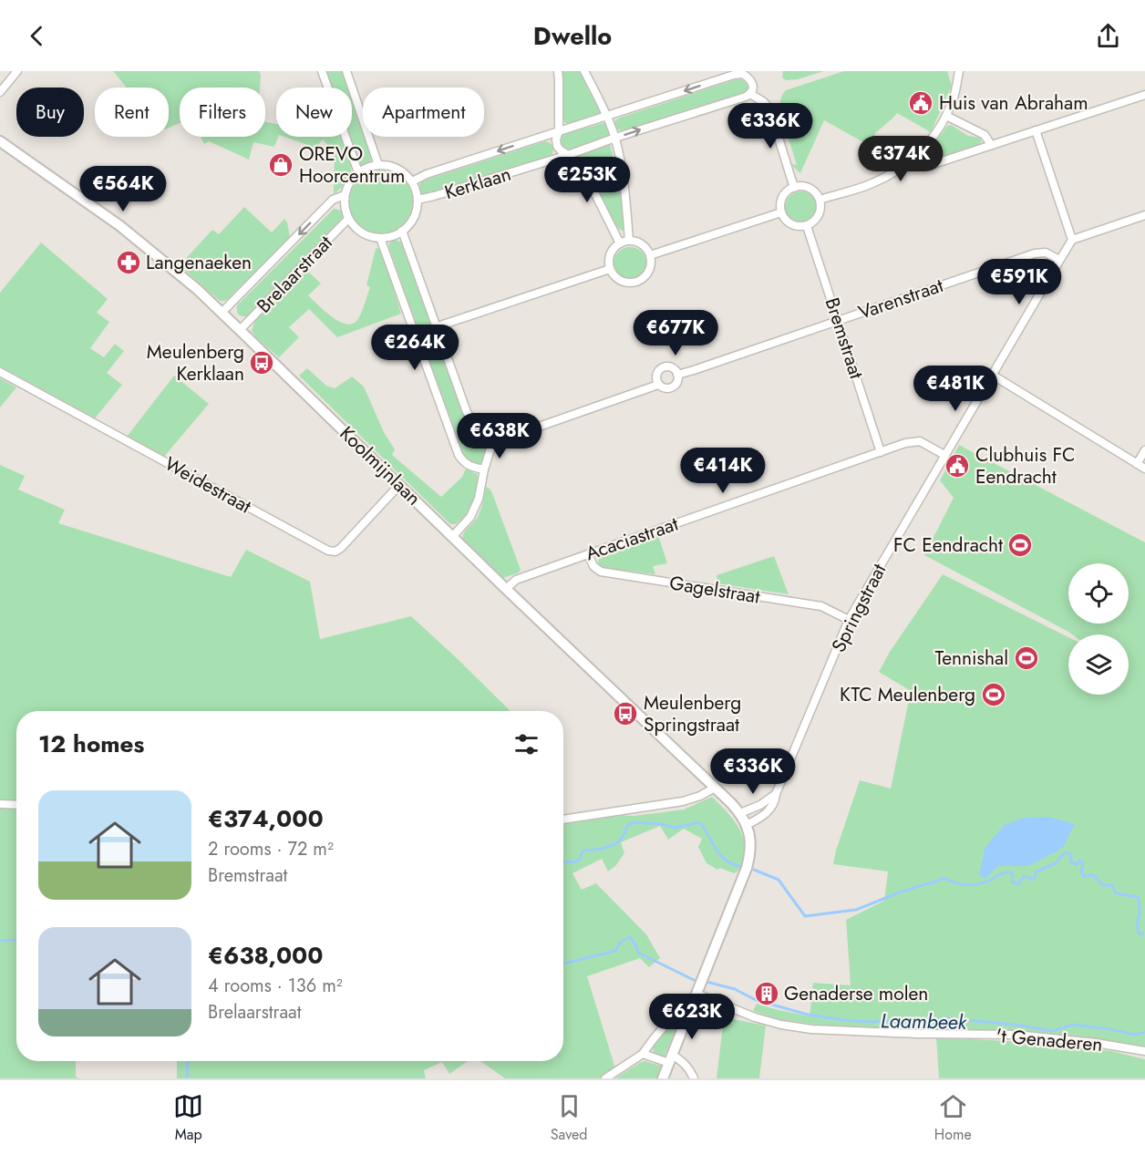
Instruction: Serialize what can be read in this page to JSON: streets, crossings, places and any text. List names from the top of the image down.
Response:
{
  "streets": {
    "street": [
      "Kerklaan",
      "Brelaarstraat",
      "Varenstraat",
      "Bremstraat",
      "Koolmijnlaan",
      "Weidestraat",
      "Acaciastraat",
      "Gagelstraat",
      "Springstraat",
      "'t Genaderen"
    ]
  },
  "crossings": [
    ["Kerklaan", "Brelaarstraat"],
    ["Brelaarstraat", "Koolmijnlaan"],
    ["Varenstraat", "Bremstraat"],
    ["Varenstraat", "Springstraat"],
    ["Bremstraat", "Acaciastraat"],
    ["Koolmijnlaan", "Weidestraat"],
    ["Koolmijnlaan", "Acaciastraat"],
    ["Acaciastraat", "Gagelstraat"],
    ["Acaciastraat", "Springstraat"],
    ["Gagelstraat", "Springstraat"]
  ],
  "water": ["Laambeek"],
  "places": {
    "public building": ["Huis van Abraham", "Clubhuis FC Eendracht"],
    "shop": ["OREVO Hoorcentrum"],
    "pharmacy": ["Langenaeken"],
    "bus stop": ["Meulenberg Kerklaan", "Meulenberg Springstraat"],
    "sports": ["FC Eendracht", "Tennishal", "KTC Meulenberg"],
    "building": ["Genaderse molen"]
  },
  "page": {
    "header": "Dwello",
    "chip": [
      "Buy",
      "Rent",
      "Filters",
      "New",
      "Apartment"
    ],
    "price": [
      "€336K",
      "€374K",
      "€253K",
      "€564K",
      "€591K",
      "€677K",
      "€264K",
      "€481K",
      "€638K",
      "€414K",
      "€336K",
      "€623K"
    ],
    "heading": "12 homes",
    "list": [
      {
        "name": "€374,000",
        "note": "2 rooms · 72 m² · Bremstraat"
      },
      {
        "name": "€638,000",
        "note": "4 rooms · 136 m² · Brelaarstraat"
      }
    ],
    "tabs": ["Map", "Saved", "Home"]
  }
}
